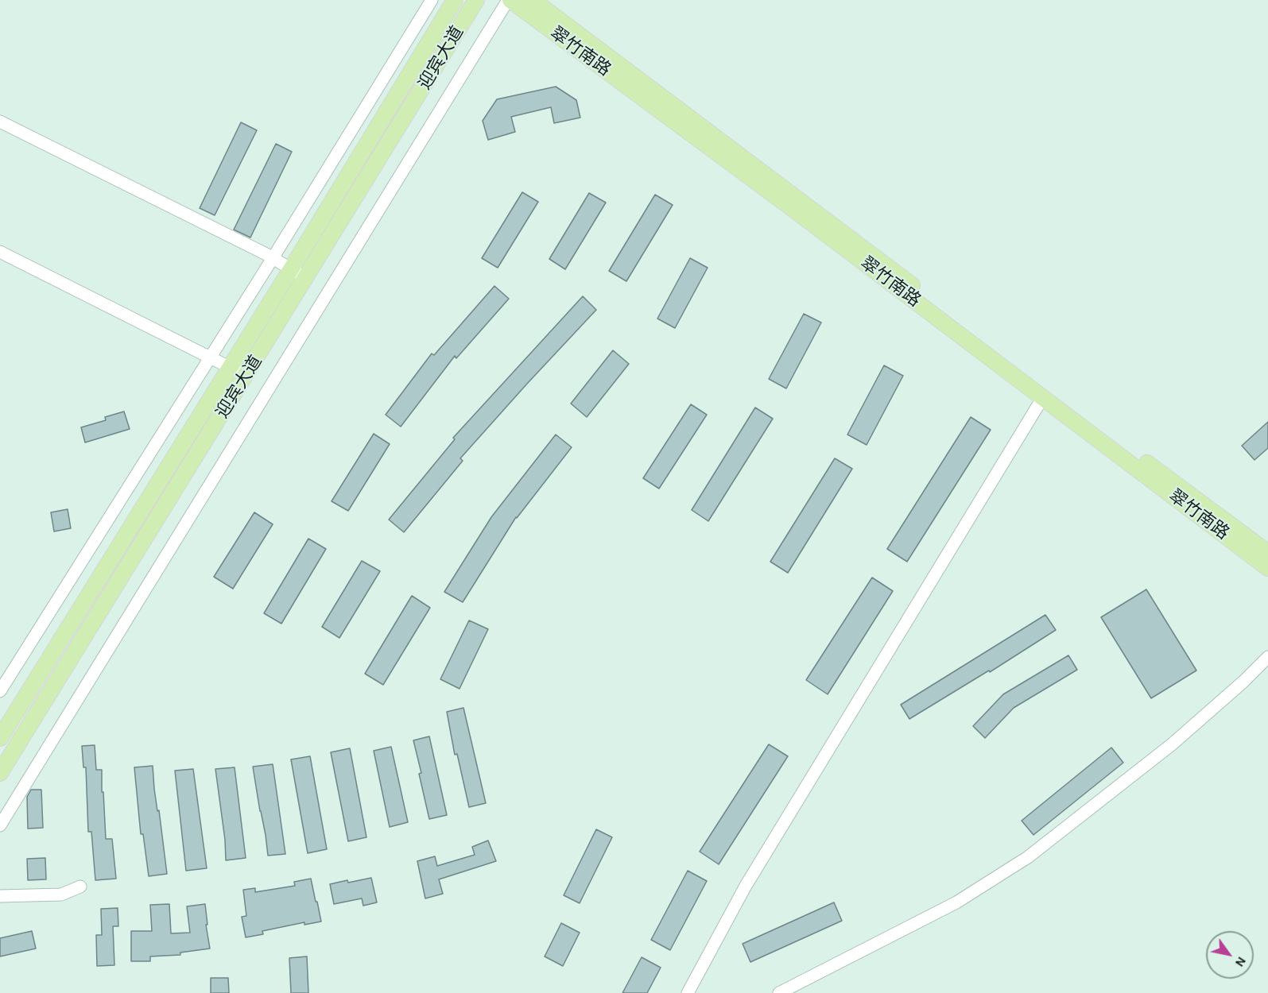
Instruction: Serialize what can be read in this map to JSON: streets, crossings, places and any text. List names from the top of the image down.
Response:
{
  "streets": {
    "main road": ["翠竹南路", "迎宾大道"]
  },
  "north": "bottom right"
}
